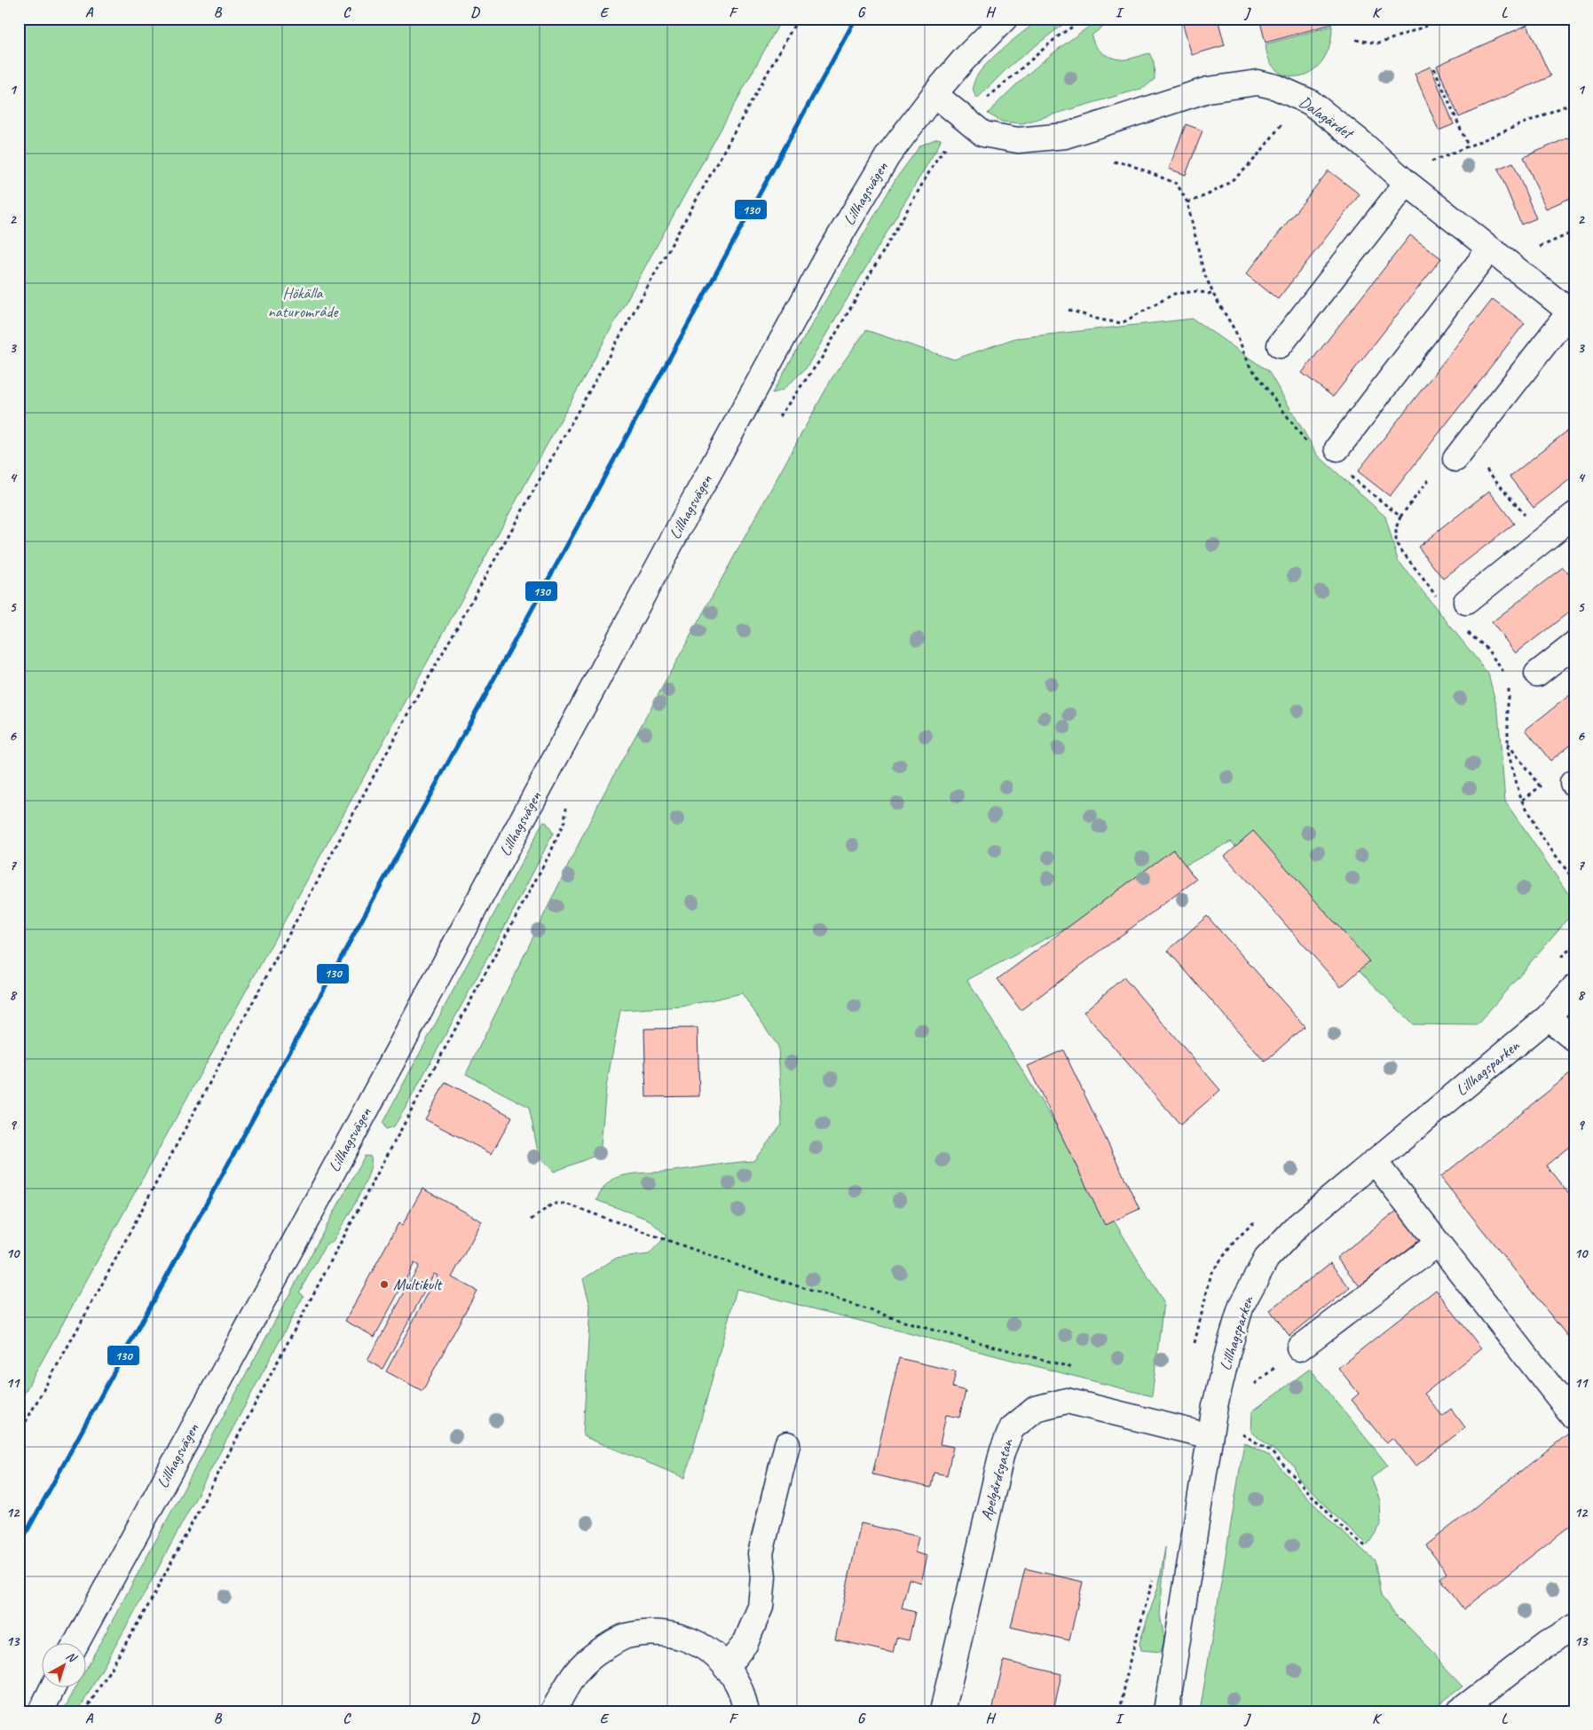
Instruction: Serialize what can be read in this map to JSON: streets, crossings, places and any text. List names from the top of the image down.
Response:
{
  "streets": {
    "street": [
      "Dalagärdet",
      "Lillhagsvägen",
      "Lillhagsparken",
      "Apelgårdsgatan"
    ]
  },
  "crossings": [
    ["Dalagärdet", "Lillhagsvägen"],
    ["Lillhagsparken", "Apelgårdsgatan"]
  ],
  "parks": ["Hökälla naturområde"],
  "places": ["Multikult"],
  "lines": ["transit line 130"],
  "north": "top right",
  "grid": {
    "columns": [
      "A",
      "B",
      "C",
      "D",
      "E",
      "F",
      "G",
      "H",
      "I",
      "J",
      "K",
      "L"
    ],
    "rows": [
      "1",
      "2",
      "3",
      "4",
      "5",
      "6",
      "7",
      "8",
      "9",
      "10",
      "11",
      "12",
      "13"
    ]
  }
}
